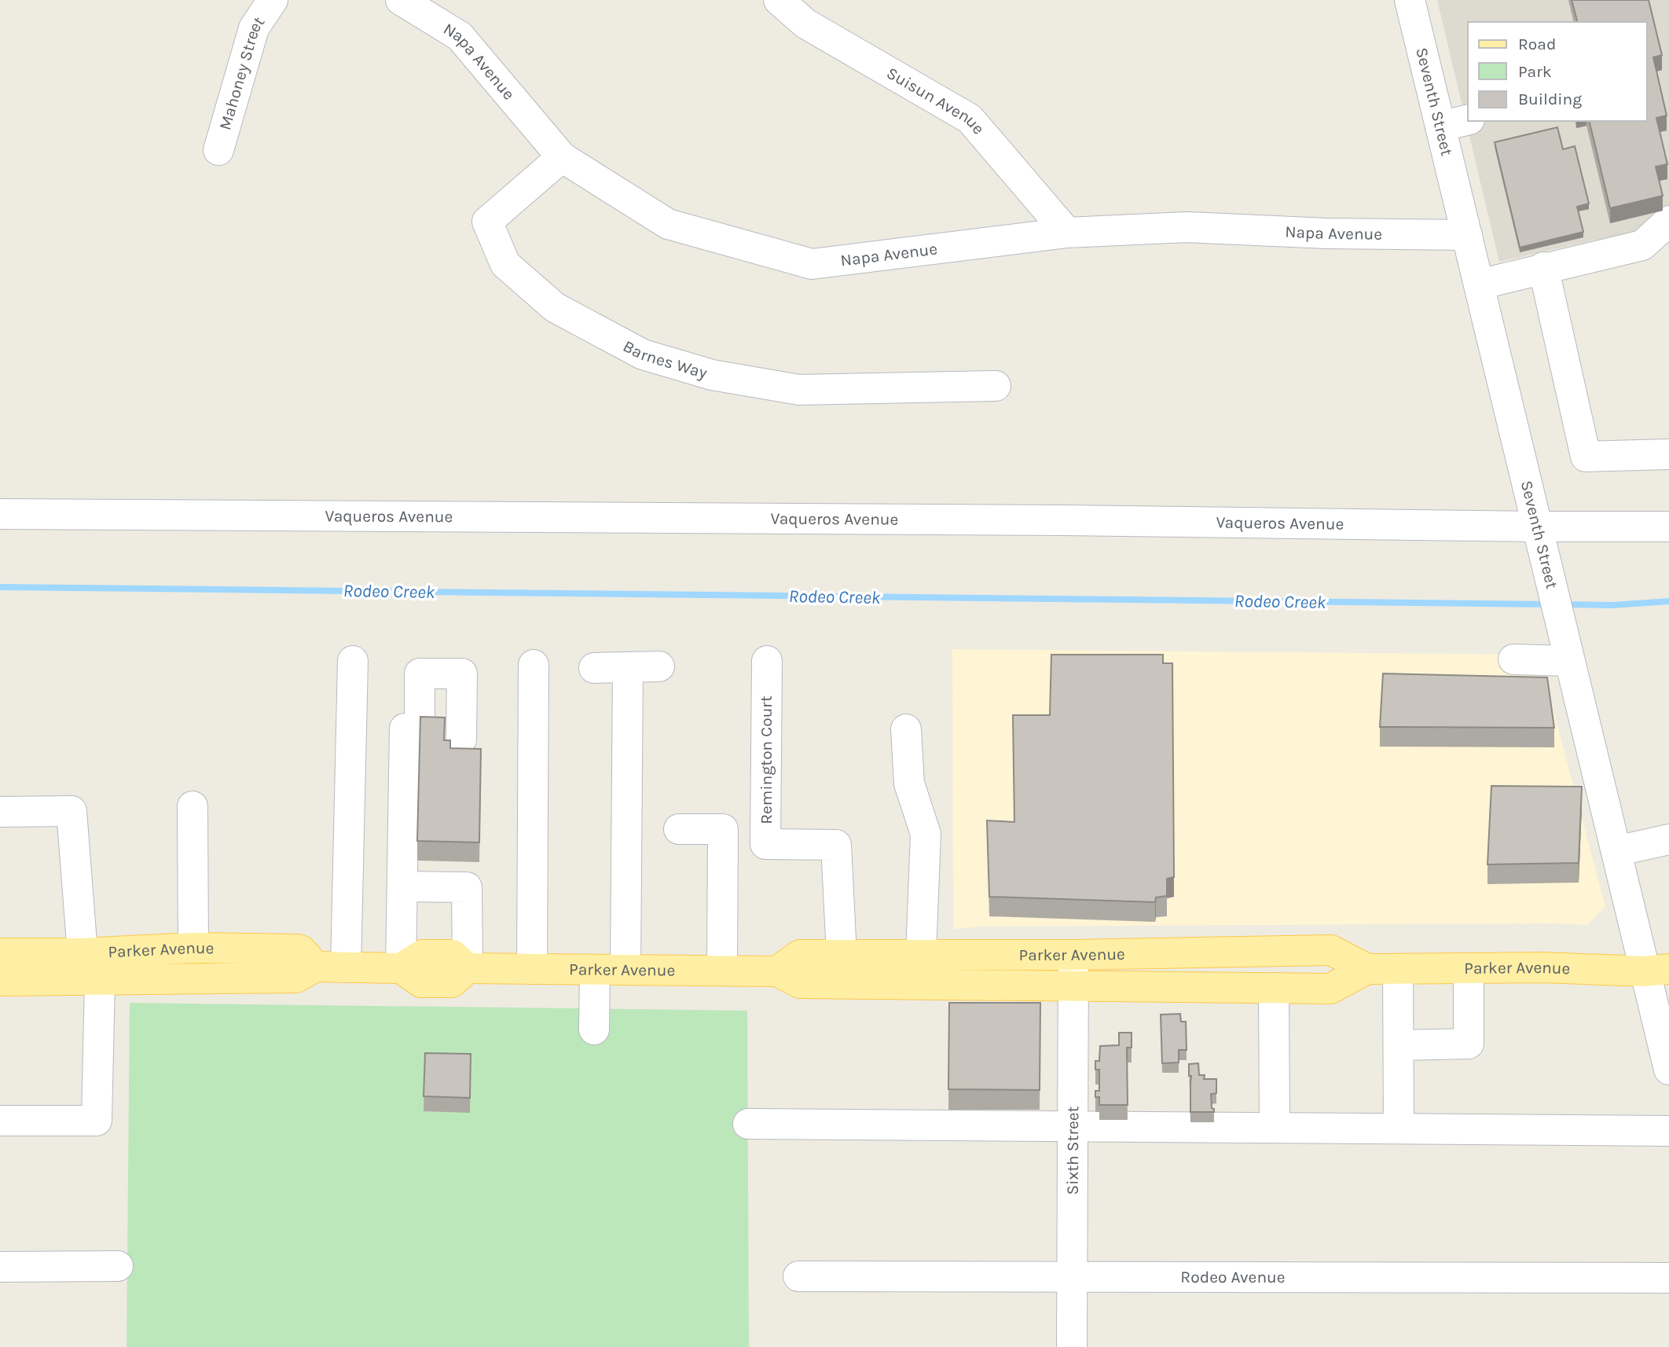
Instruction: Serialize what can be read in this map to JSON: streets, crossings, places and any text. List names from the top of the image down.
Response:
{
  "streets": {
    "main road": ["Parker Avenue"],
    "street": [
      "Napa Avenue",
      "Mahoney Street",
      "Seventh Street",
      "Suisun Avenue",
      "Barnes Way",
      "Vaqueros Avenue",
      "Remington Court",
      "Sixth Street",
      "Rodeo Avenue"
    ]
  },
  "crossings": [
    ["Napa Avenue", "Seventh Street"],
    ["Napa Avenue", "Suisun Avenue"],
    ["Napa Avenue", "Barnes Way"],
    ["Seventh Street", "Vaqueros Avenue"],
    ["Seventh Street", "Parker Avenue"],
    ["Remington Court", "Parker Avenue"],
    ["Parker Avenue", "Sixth Street"],
    ["Sixth Street", "Rodeo Avenue"]
  ],
  "water": ["Rodeo Creek"],
  "legend": ["Road", "Park", "Building"]
}
